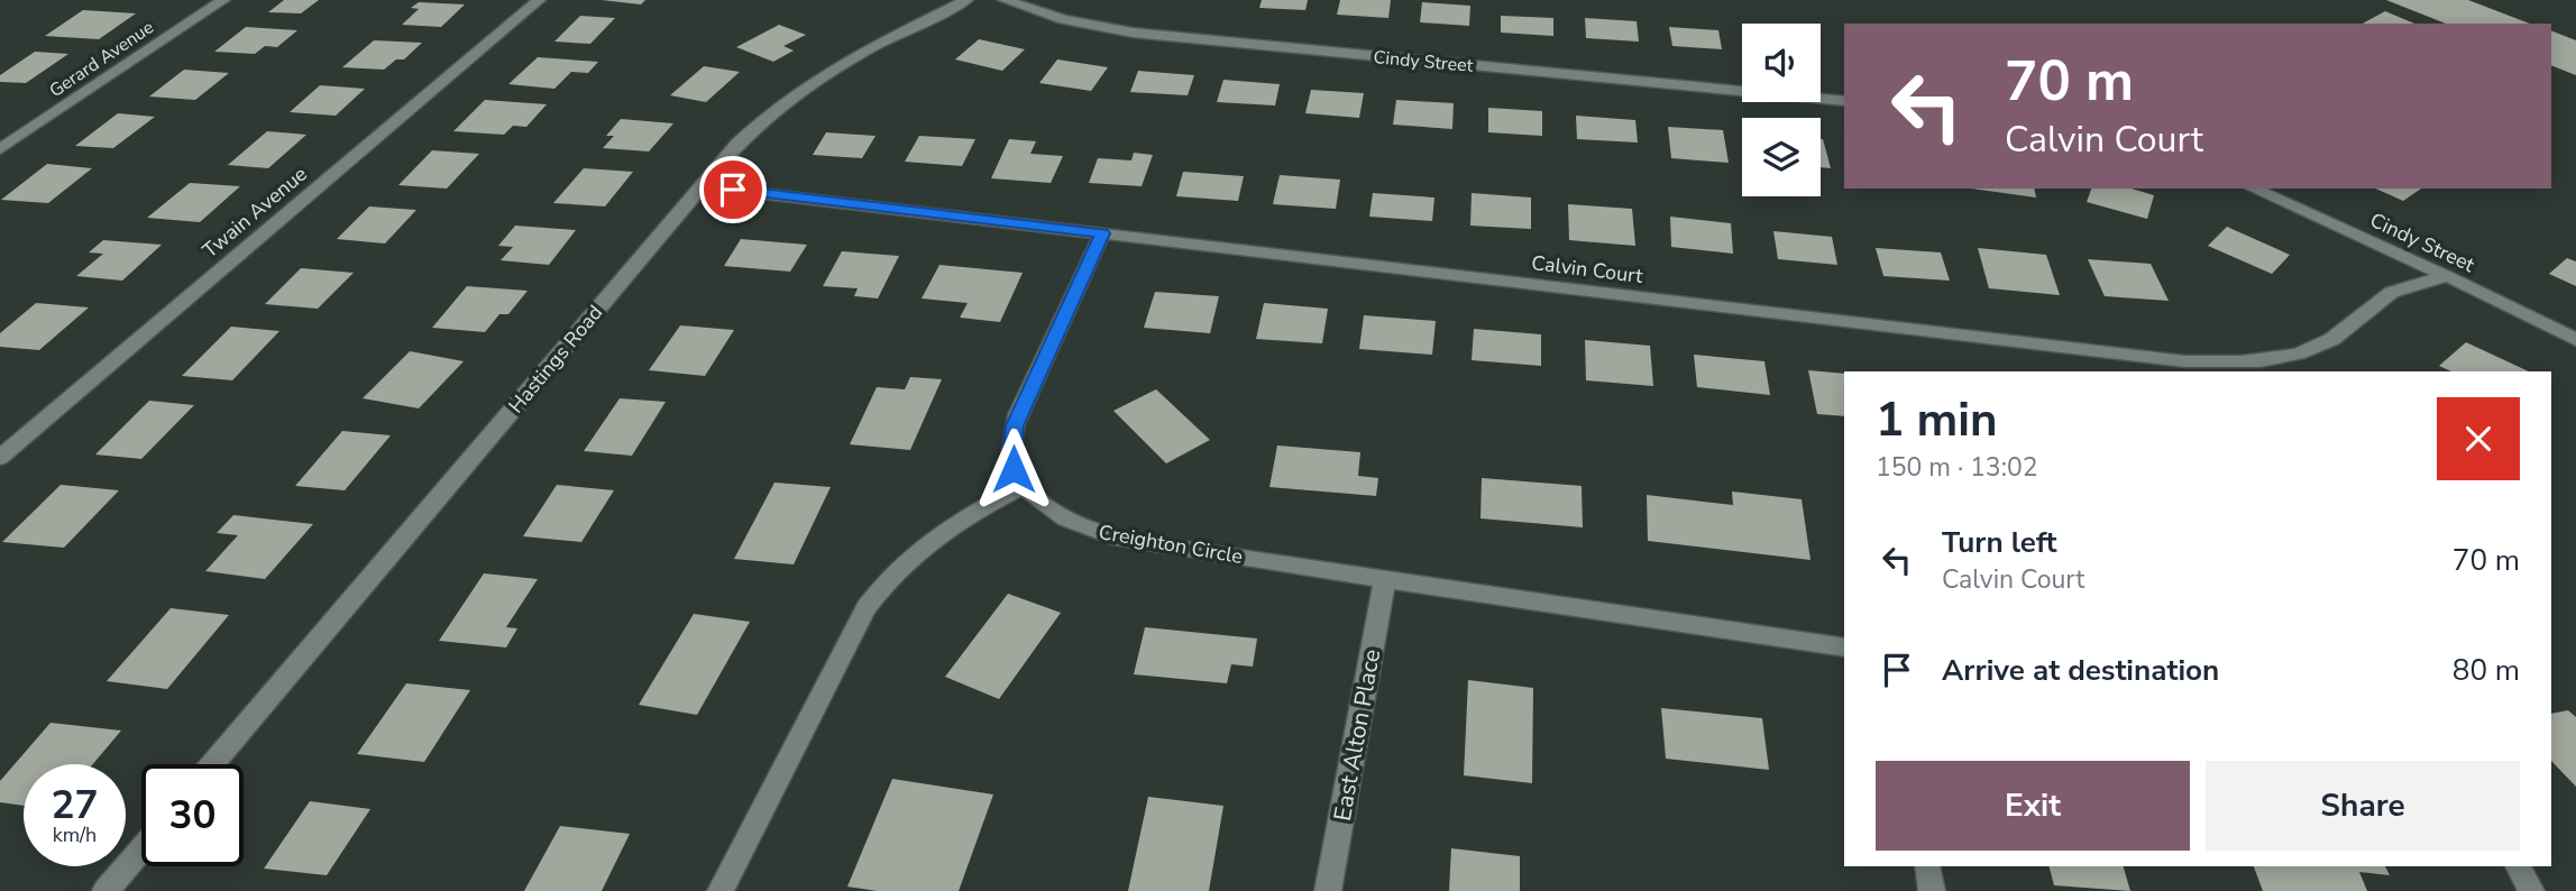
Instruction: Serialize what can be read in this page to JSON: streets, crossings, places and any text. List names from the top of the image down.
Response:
{
  "streets": {
    "street": [
      "Gerard Avenue",
      "Cindy Street",
      "Twain Avenue",
      "Calvin Court",
      "Hastings Road",
      "Creighton Circle",
      "East Alton Place"
    ]
  },
  "crossings": [
    ["Cindy Street", "Calvin Court"],
    ["Calvin Court", "Hastings Road"],
    ["Creighton Circle", "East Alton Place"]
  ],
  "page": {
    "turn": ["70 m", "Calvin Court"],
    "heading": ["1 min", "150 m · 13:02"],
    "list": [
      {
        "name": "Turn left",
        "note": "Calvin Court",
        "value": "70 m"
      },
      {
        "name": "Arrive at destination",
        "value": "80 m"
      }
    ],
    "buttons": ["Exit", "Share"],
    "speed": "27 km/h",
    "limit": "30"
  }
}
